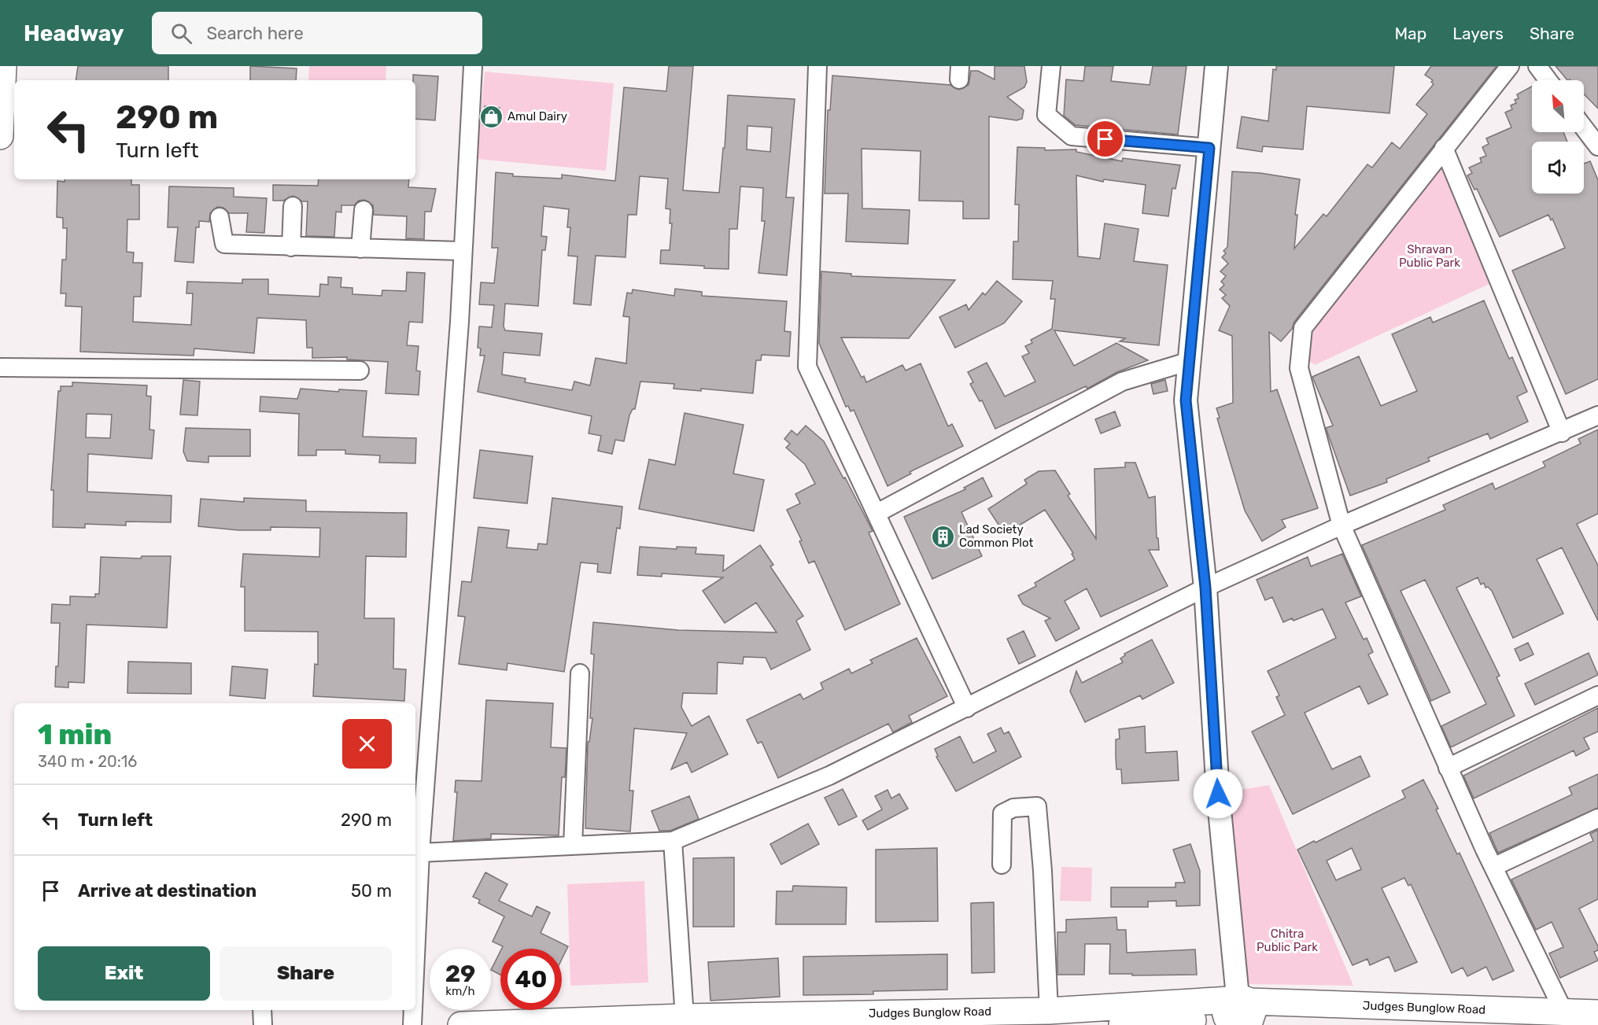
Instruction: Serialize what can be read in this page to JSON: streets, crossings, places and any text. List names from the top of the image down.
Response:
{
  "streets": {
    "main road": ["Judges Bunglow Road"]
  },
  "parks": ["Shravan Public Park", "Chitra Public Park"],
  "places": {
    "shop": ["Amul Dairy"],
    "building": ["Lad Society Common Plot"]
  },
  "north": "top left",
  "page": {
    "header": "Headway",
    "search": "Search here",
    "nav": ["Map", "Layers", "Share"],
    "turn": ["290 m", "Turn left"],
    "heading": ["1 min", "340 m · 20:16"],
    "list": [
      {
        "name": "Turn left",
        "value": "290 m"
      },
      {
        "name": "Arrive at destination",
        "value": "50 m"
      }
    ],
    "buttons": ["Exit", "Share"],
    "speed": "29 km/h",
    "limit": "40"
  }
}
